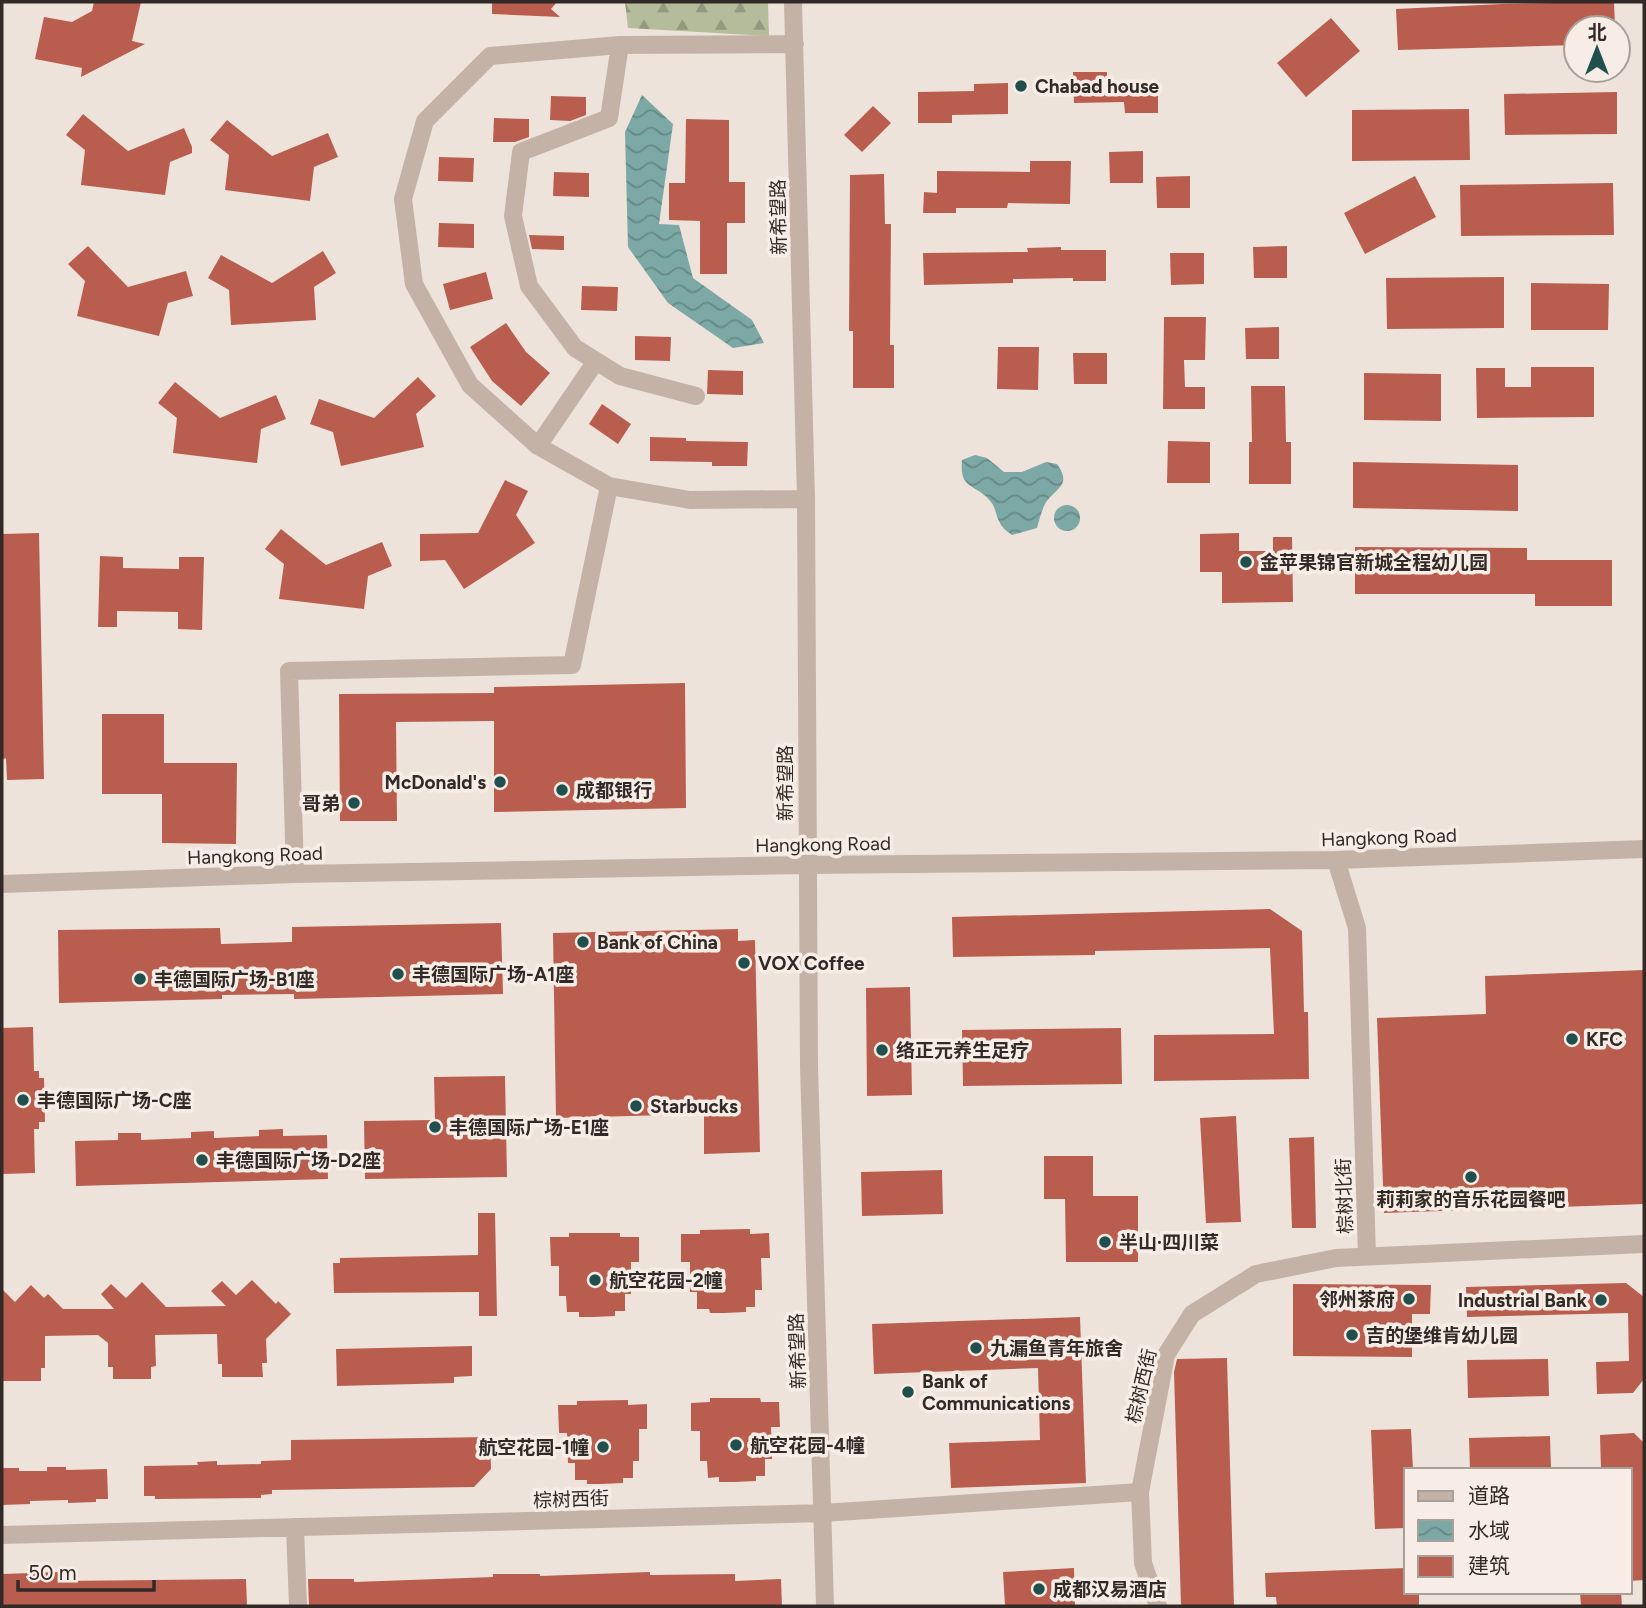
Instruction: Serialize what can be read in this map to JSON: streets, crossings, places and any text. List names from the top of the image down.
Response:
{
  "streets": {
    "street": [
      "新希望路",
      "Hangkong Road",
      "棕树北街",
      "棕树西街"
    ]
  },
  "crossings": [
    ["新希望路", "Hangkong Road"],
    ["新希望路", "棕树西街"],
    ["Hangkong Road", "棕树北街"],
    ["棕树北街", "棕树西街"]
  ],
  "places": [
    "Chabad house",
    "金苹果锦官新城全程幼儿园",
    "McDonald's",
    "成都银行",
    "哥弟",
    "Bank of China",
    "VOX Coffee",
    "丰德国际广场-A1座",
    "丰德国际广场-B1座",
    "KFC",
    "络正元养生足疗",
    "丰德国际广场-C座",
    "Starbucks",
    "丰德国际广场-E1座",
    "丰德国际广场-D2座",
    "莉莉家的音乐花园餐吧",
    "半山·四川菜",
    "航空花园-2幢",
    "邻州茶府",
    "Industrial Bank",
    "吉的堡维肯幼儿园",
    "九漏鱼青年旅舍",
    "Bank of Communications",
    "航空花园-4幢",
    "航空花园-1幢",
    "成都汉易酒店"
  ],
  "legend": ["道路", "水域", "建筑"],
  "scale_bar": "50 m",
  "north": "top"
}
